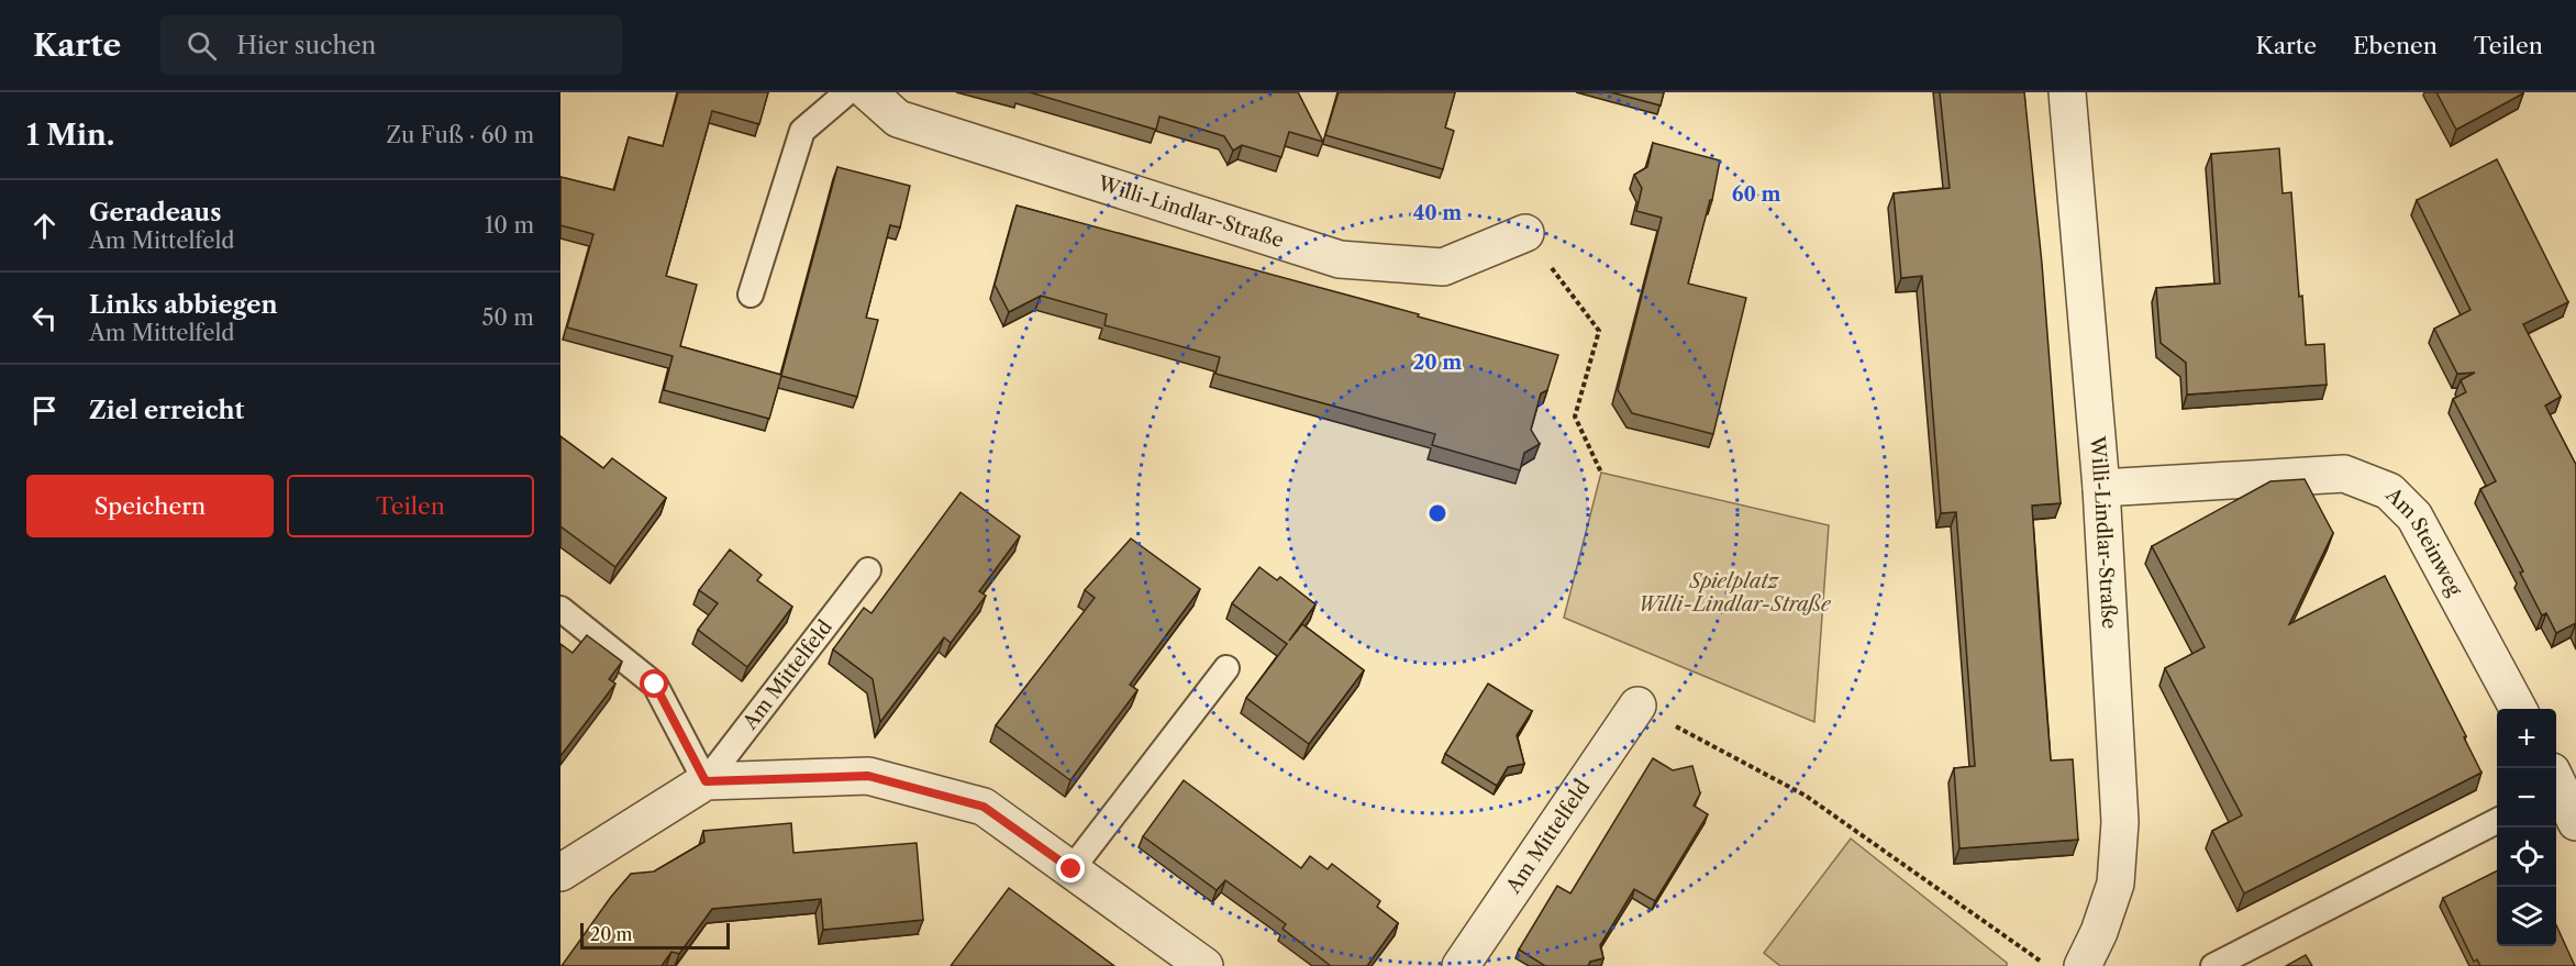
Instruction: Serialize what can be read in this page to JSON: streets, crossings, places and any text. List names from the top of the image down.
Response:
{
  "streets": {
    "street": ["Willi-Lindlar-Straße", "Am Steinweg", "Am Mittelfeld"]
  },
  "crossings": [
    ["Willi-Lindlar-Straße", "Am Steinweg"]
  ],
  "parks": ["Spielplatz Willi-Lindlar-Straße"],
  "scale_bar": "20 m",
  "page": {
    "header": "Karte",
    "search": "Hier suchen",
    "nav": ["Karte", "Ebenen", "Teilen"],
    "heading": ["1 Min.", "Zu Fuß · 60 m"],
    "list": [
      ["Geradeaus", "Am Mittelfeld", "10 m"],
      ["Links abbiegen", "Am Mittelfeld", "50 m"],
      "Ziel erreicht"
    ],
    "buttons": ["Speichern", "Teilen"],
    "map_buttons": ["+", "−"],
    "scale": "20 m"
  },
  "rings": ["60 m", "40 m", "20 m"]
}
